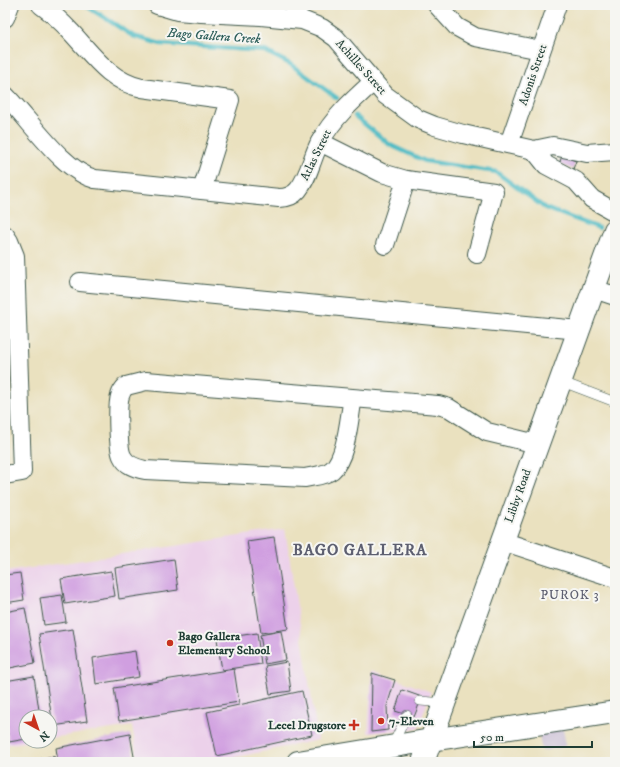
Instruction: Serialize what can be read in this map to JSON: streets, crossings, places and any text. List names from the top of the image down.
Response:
{
  "streets": {
    "main road": ["Libby Road"],
    "street": ["Achilles Street", "Adonis Street", "Atlas Street"]
  },
  "crossings": [
    ["Achilles Street", "Adonis Street"],
    ["Achilles Street", "Atlas Street"]
  ],
  "districts": ["BAGO GALLERA", "PUROK 3"],
  "water": ["Bago Gallera Creek"],
  "places": {
    "other": ["Bago Gallera Elementary School", "7-Eleven"],
    "health": ["Lecel Drugstore"]
  },
  "scale_bar": "50 m",
  "north": "bottom right"
}
